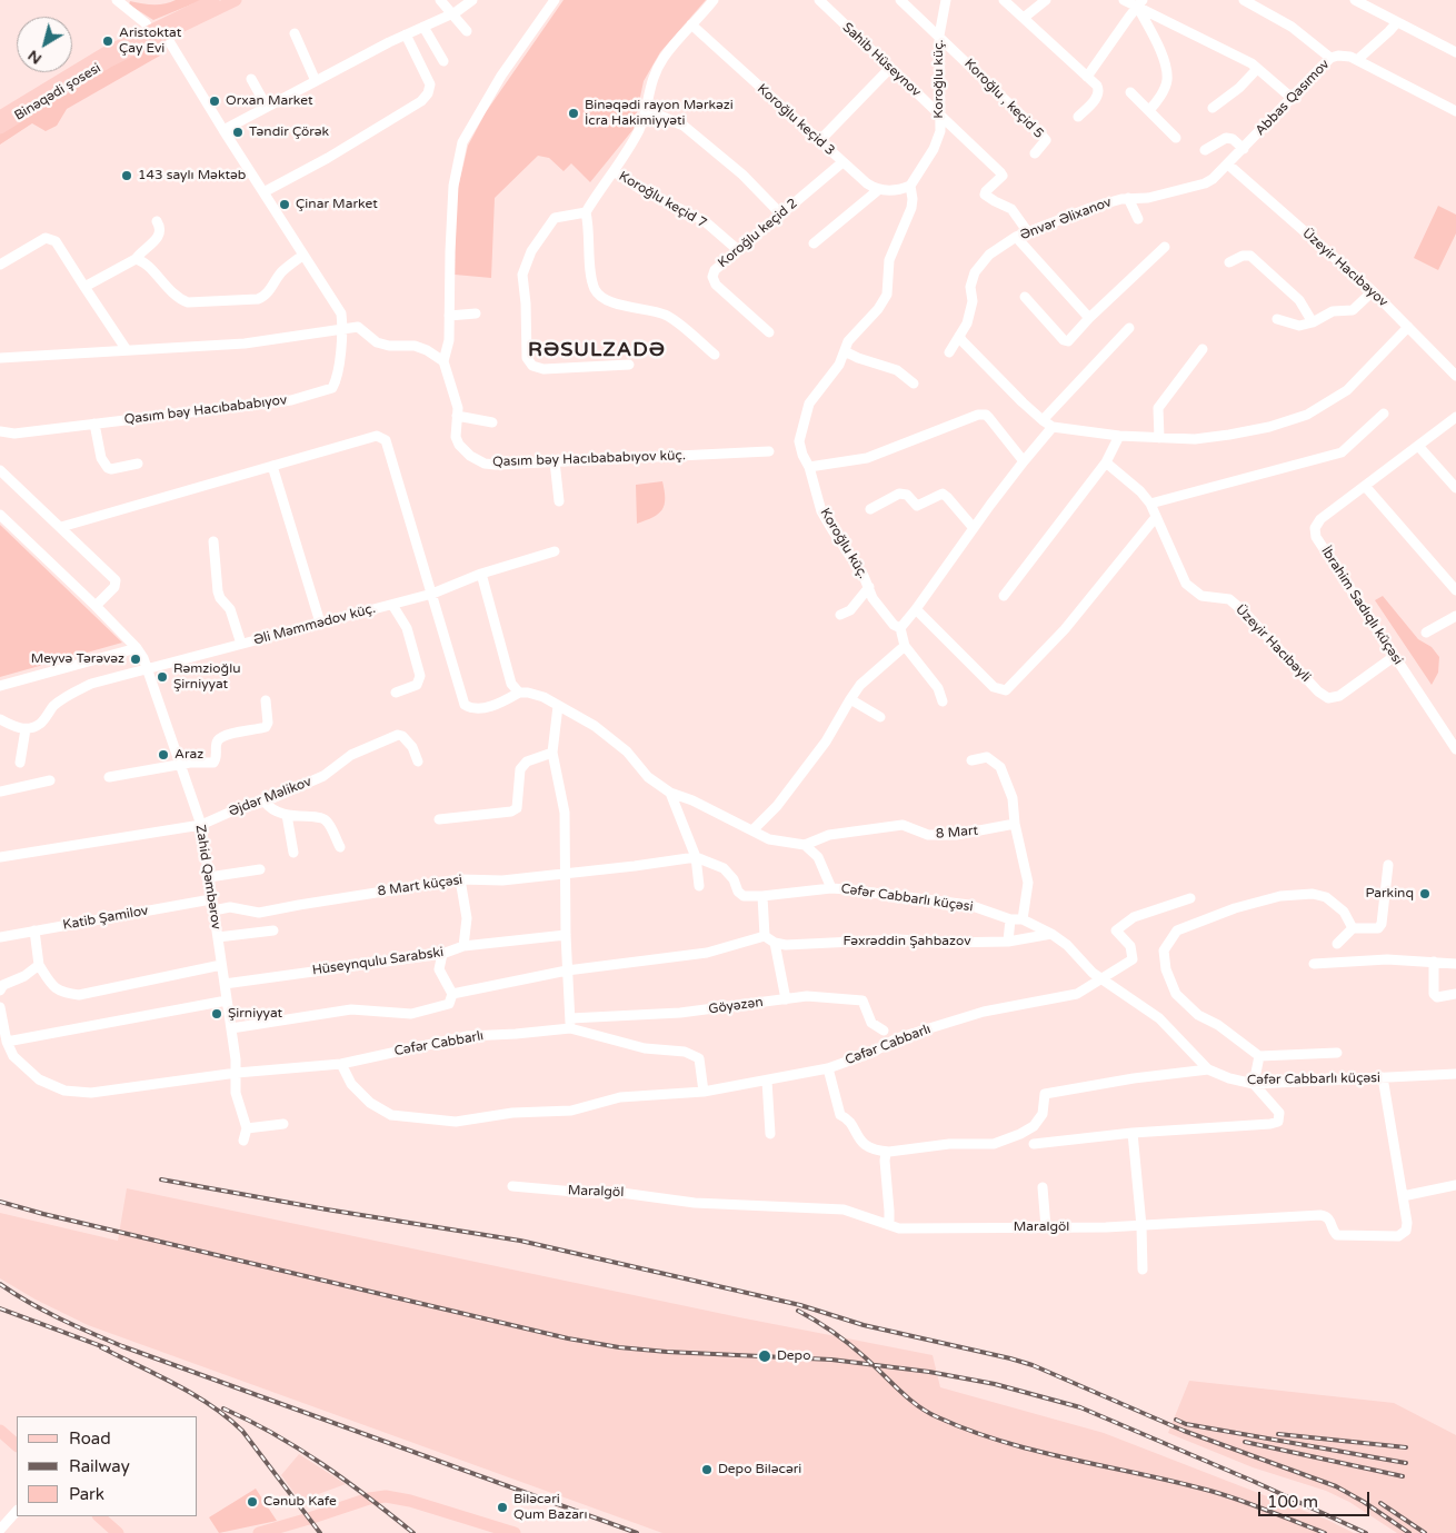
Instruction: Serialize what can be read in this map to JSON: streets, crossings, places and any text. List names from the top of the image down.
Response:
{
  "streets": {
    "main road": ["Binəqədi şosesi"],
    "street": [
      "Sahib Hüseynov",
      "Koroğlu küç.",
      "Abbas Qasımov",
      "Koroğlu , keçid 5",
      "Koroğlu keçid 3",
      "Koroğlu keçid 7",
      "Ənvər Əlixanov",
      "Koroğlu keçid 2",
      "Üzeyir Hacıbəyov",
      "Qasım bəy Hacıbababıyov",
      "Qasım bəy Hacıbababıyov küç.",
      "İbrahim Sadıqlı küçəsi",
      "Əli Məmmədov küç.",
      "Üzeyir Hacıbəyli",
      "Əjdər Məlikov",
      "8 Mart",
      "Zahid Qəmbərov",
      "8 Mart küçəsi",
      "Cəfər Cabbarlı küçəsi",
      "Katib Şamilov",
      "Fəxrəddin Şahbazov",
      "Hüseynqulu Sarabski",
      "Göyəzən",
      "Cəfər Cabbarlı",
      "Maralgöl"
    ]
  },
  "crossings": [
    ["Sahib Hüseynov", "Koroğlu küç."],
    ["Sahib Hüseynov", "Ənvər Əlixanov"],
    ["Koroğlu küç.", "Koroğlu , keçid 5"],
    ["Binəqədi şosesi", "Qasım bəy Hacıbababıyov"],
    ["Abbas Qasımov", "Ənvər Əlixanov"],
    ["Abbas Qasımov", "Üzeyir Hacıbəyov"],
    ["Koroğlu keçid 3", "Koroğlu keçid 2"],
    ["Koroğlu keçid 7", "Koroğlu keçid 2"],
    ["Ənvər Əlixanov", "Üzeyir Hacıbəyov"],
    ["İbrahim Sadıqlı küçəsi", "Üzeyir Hacıbəyli"],
    ["Əli Məmmədov küç.", "Zahid Qəmbərov"],
    ["Əjdər Məlikov", "Zahid Qəmbərov"],
    ["Zahid Qəmbərov", "8 Mart küçəsi"],
    ["Zahid Qəmbərov", "Katib Şamilov"],
    ["Zahid Qəmbərov", "Hüseynqulu Sarabski"],
    ["Zahid Qəmbərov", "Cəfər Cabbarlı"],
    ["Cəfər Cabbarlı küçəsi", "Fəxrəddin Şahbazov"],
    ["Cəfər Cabbarlı küçəsi", "Cəfər Cabbarlı"],
    ["Cəfər Cabbarlı küçəsi", "Maralgöl"],
    ["Göyəzən", "Cəfər Cabbarlı"]
  ],
  "districts": ["RƏSULZADƏ"],
  "places": [
    "Aristoktat Çay Evi",
    "Orxan Market",
    "Binəqədi rayon Mərkəzi İcra Hakimiyyəti",
    "Təndir Çörək",
    "143 saylı Məktəb",
    "Çinar Market",
    "Meyvə Tərəvəz",
    "Rəmzioğlu Şirniyyat",
    "Araz",
    "Parkinq",
    "Şirniyyat",
    "Depo",
    "Depo Biləcəri",
    "Cənub Kafe",
    "Biləcəri Qum Bazarı"
  ],
  "legend": ["Road", "Railway", "Park"],
  "scale_bar": "100 m",
  "north": "bottom left"
}
